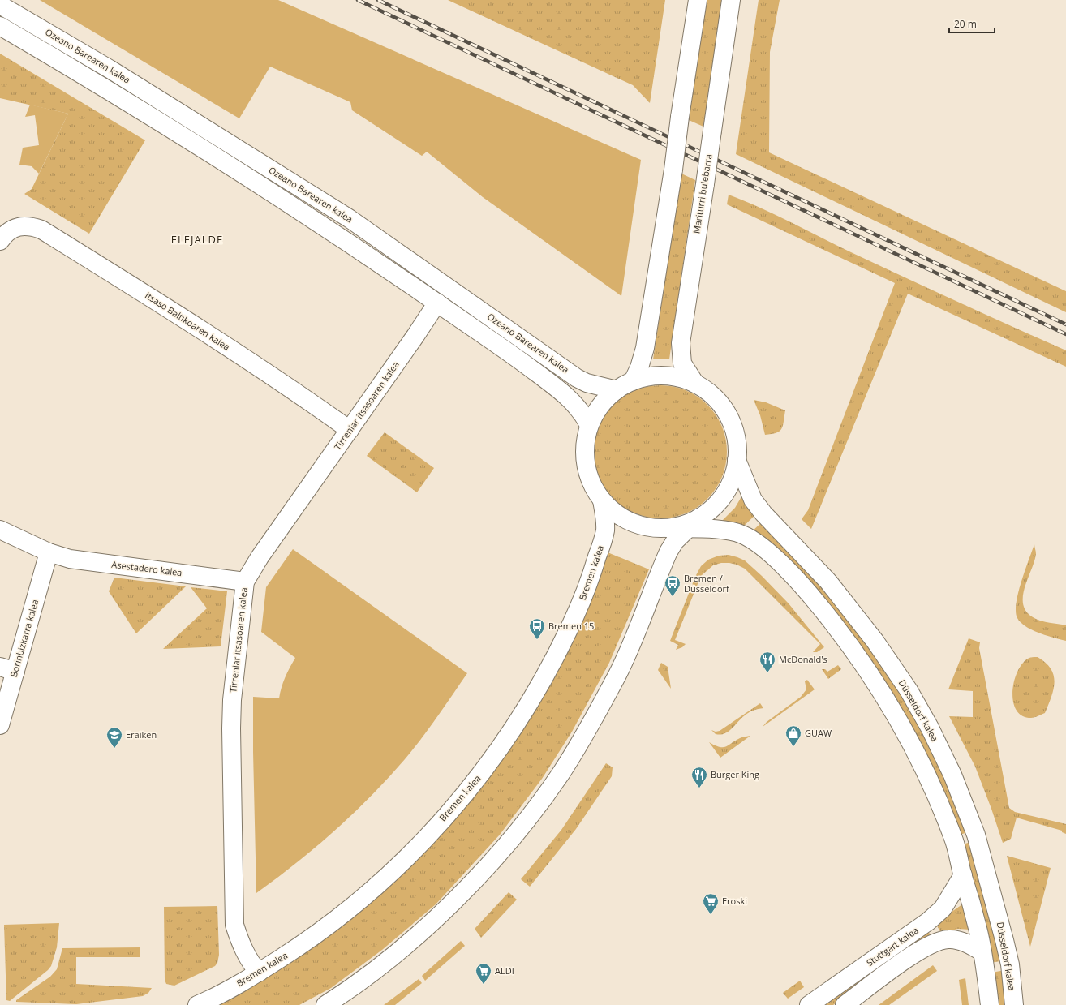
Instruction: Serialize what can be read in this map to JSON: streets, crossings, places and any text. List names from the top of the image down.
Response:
{
  "streets": {
    "street": [
      "Ozeano Barearen kalea",
      "Mariturri bulebarra",
      "Itsaso Baltikoaren kalea",
      "Tirreniar itsasoaren kalea",
      "Asestadero kalea",
      "Bremen kalea",
      "Borinbizkarra kalea",
      "Düsseldorf kalea",
      "Stuttgart kalea"
    ]
  },
  "crossings": [
    ["Ozeano Barearen kalea", "Tirreniar itsasoaren kalea"],
    ["Itsaso Baltikoaren kalea", "Tirreniar itsasoaren kalea"],
    ["Tirreniar itsasoaren kalea", "Asestadero kalea"],
    ["Tirreniar itsasoaren kalea", "Bremen kalea"],
    ["Asestadero kalea", "Borinbizkarra kalea"]
  ],
  "districts": ["ELEJALDE"],
  "places": {
    "bus stop": ["Bremen / Düsseldorf", "Bremen 15"],
    "restaurant": ["McDonald's", "Burger King"],
    "shop": ["GUAW"],
    "school or university": ["Eraiken"],
    "supermarket": ["Eroski", "ALDI"]
  },
  "scale_bar": "20 m"
}
